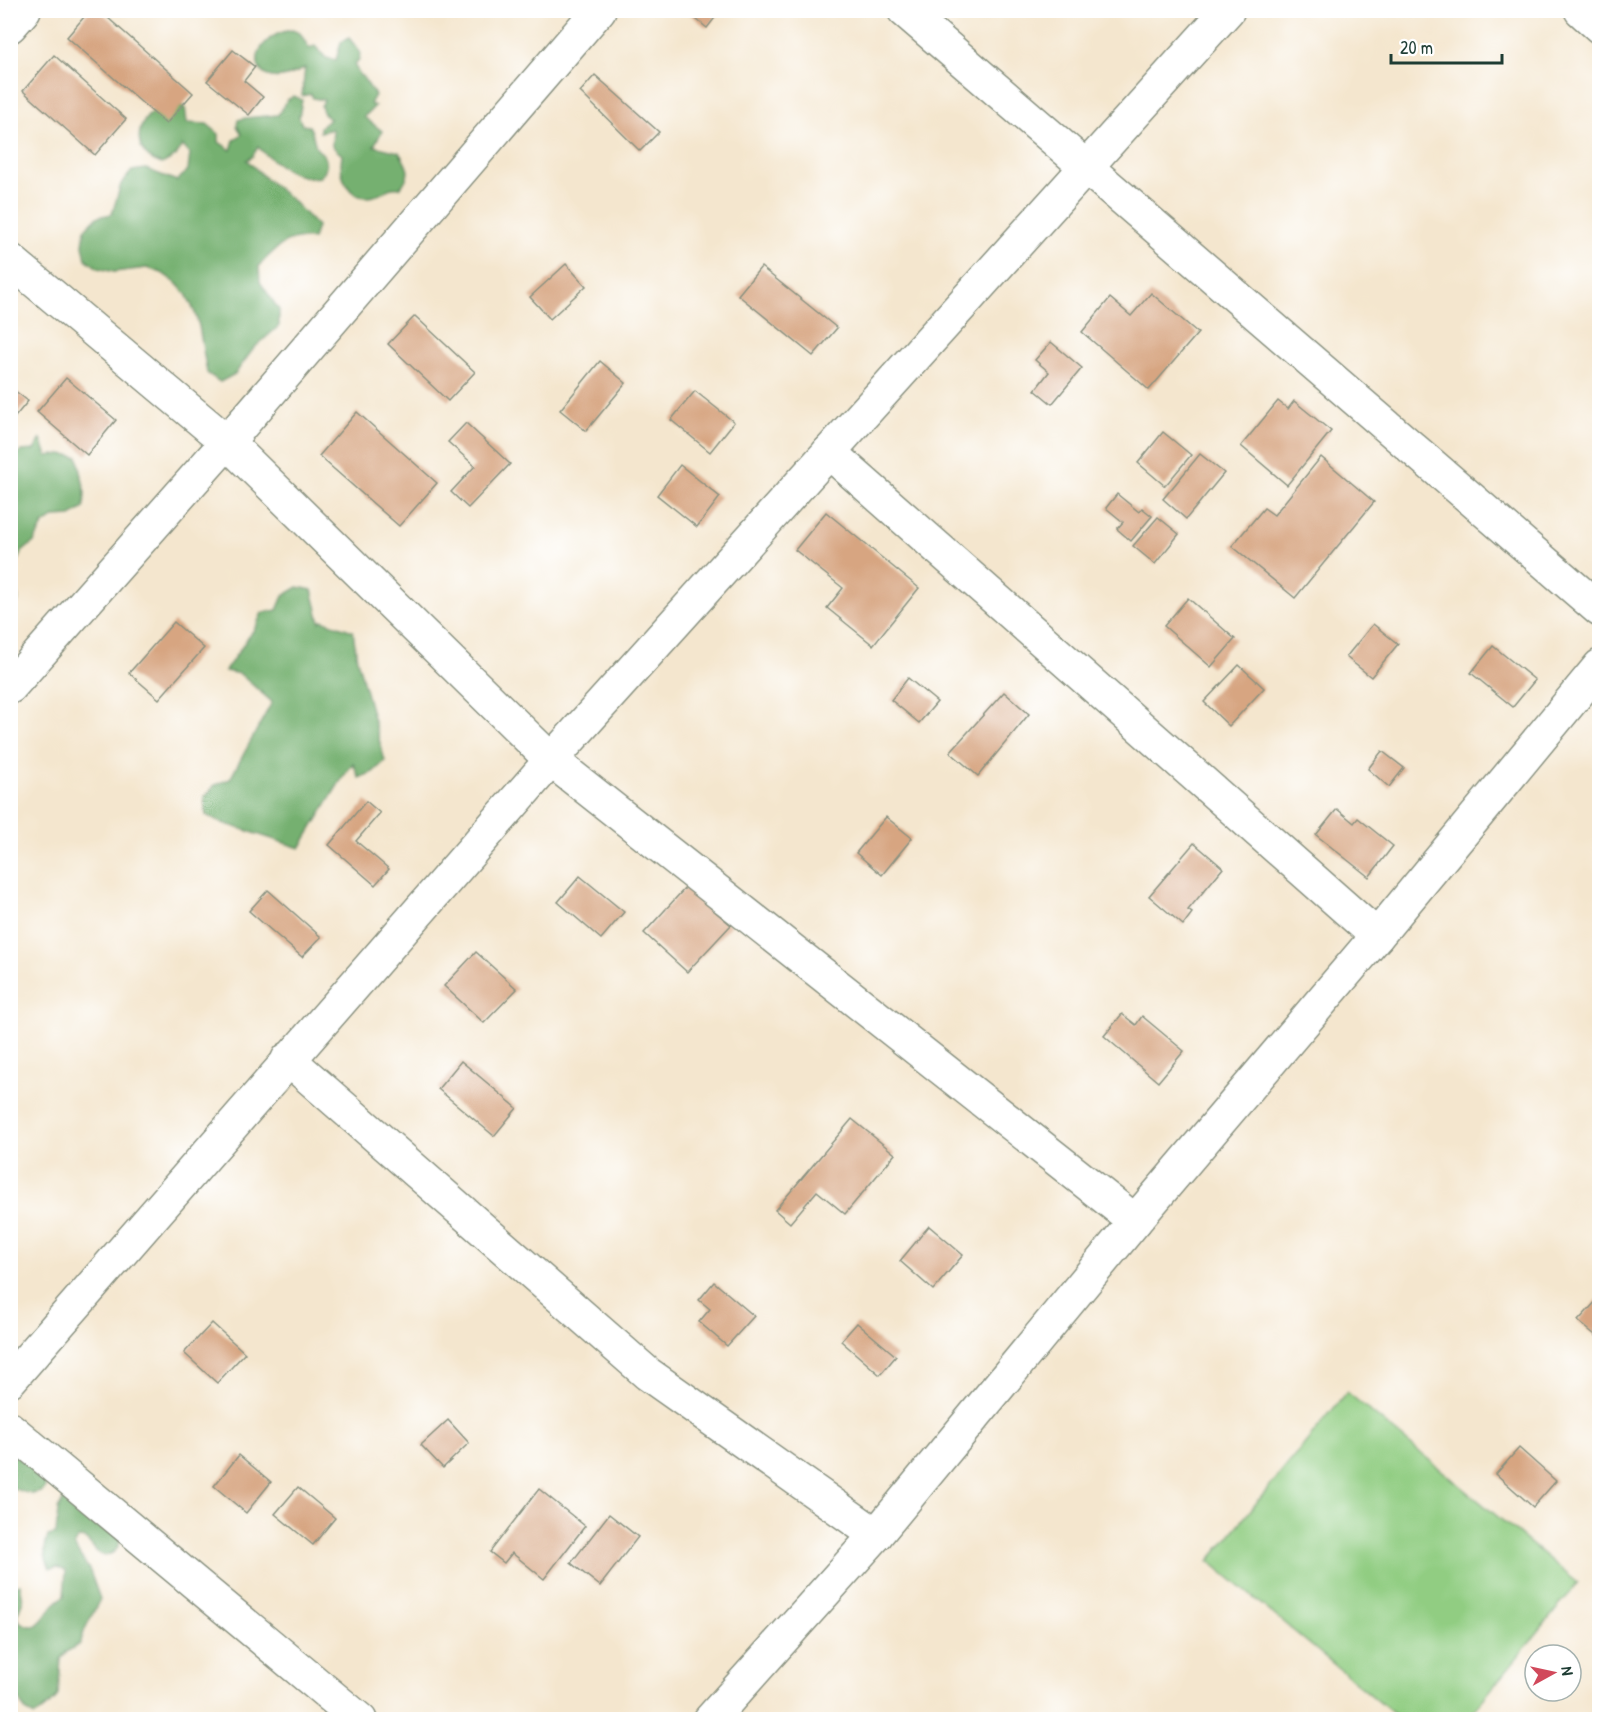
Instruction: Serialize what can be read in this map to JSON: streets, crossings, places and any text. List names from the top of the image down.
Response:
{
  "scale_bar": "20 m",
  "north": "right"
}
